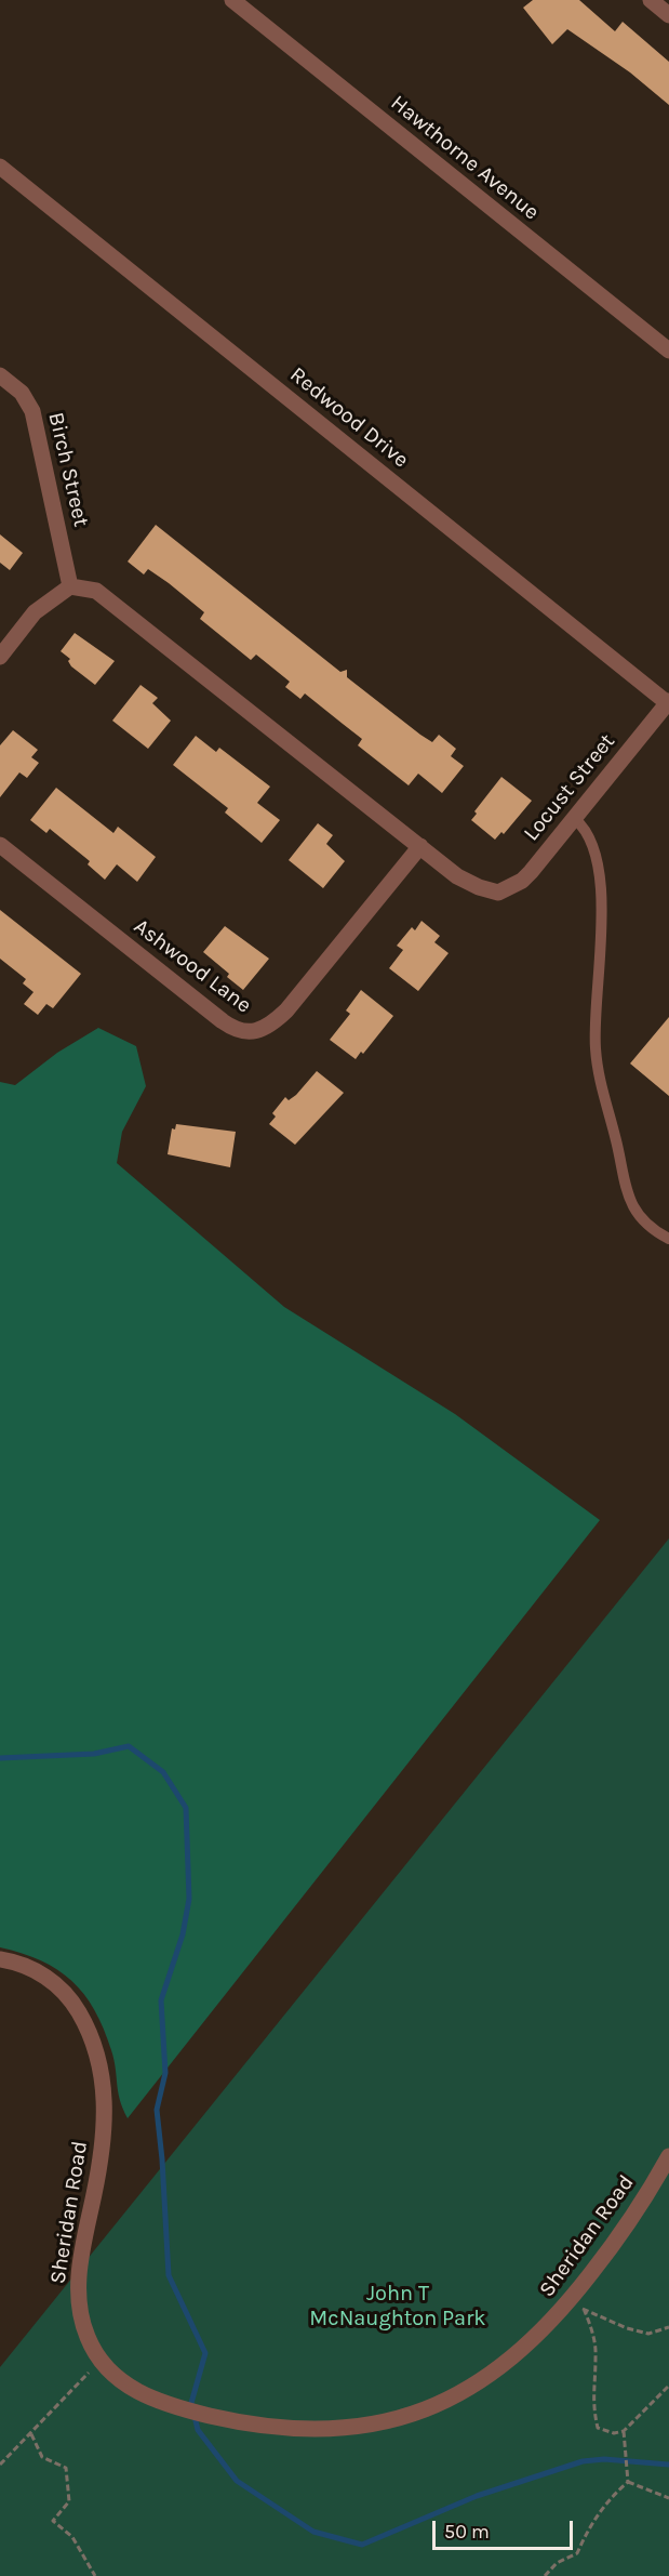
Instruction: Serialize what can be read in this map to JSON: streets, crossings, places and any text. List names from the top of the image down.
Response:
{
  "streets": {
    "street": [
      "Hawthorne Avenue",
      "Redwood Drive",
      "Birch Street",
      "Locust Street",
      "Ashwood Lane",
      "Sheridan Road"
    ]
  },
  "crossings": [
    ["Redwood Drive", "Locust Street"],
    ["Locust Street", "Ashwood Lane"]
  ],
  "parks": ["John T McNaughton Park"],
  "scale_bar": "50 m"
}
